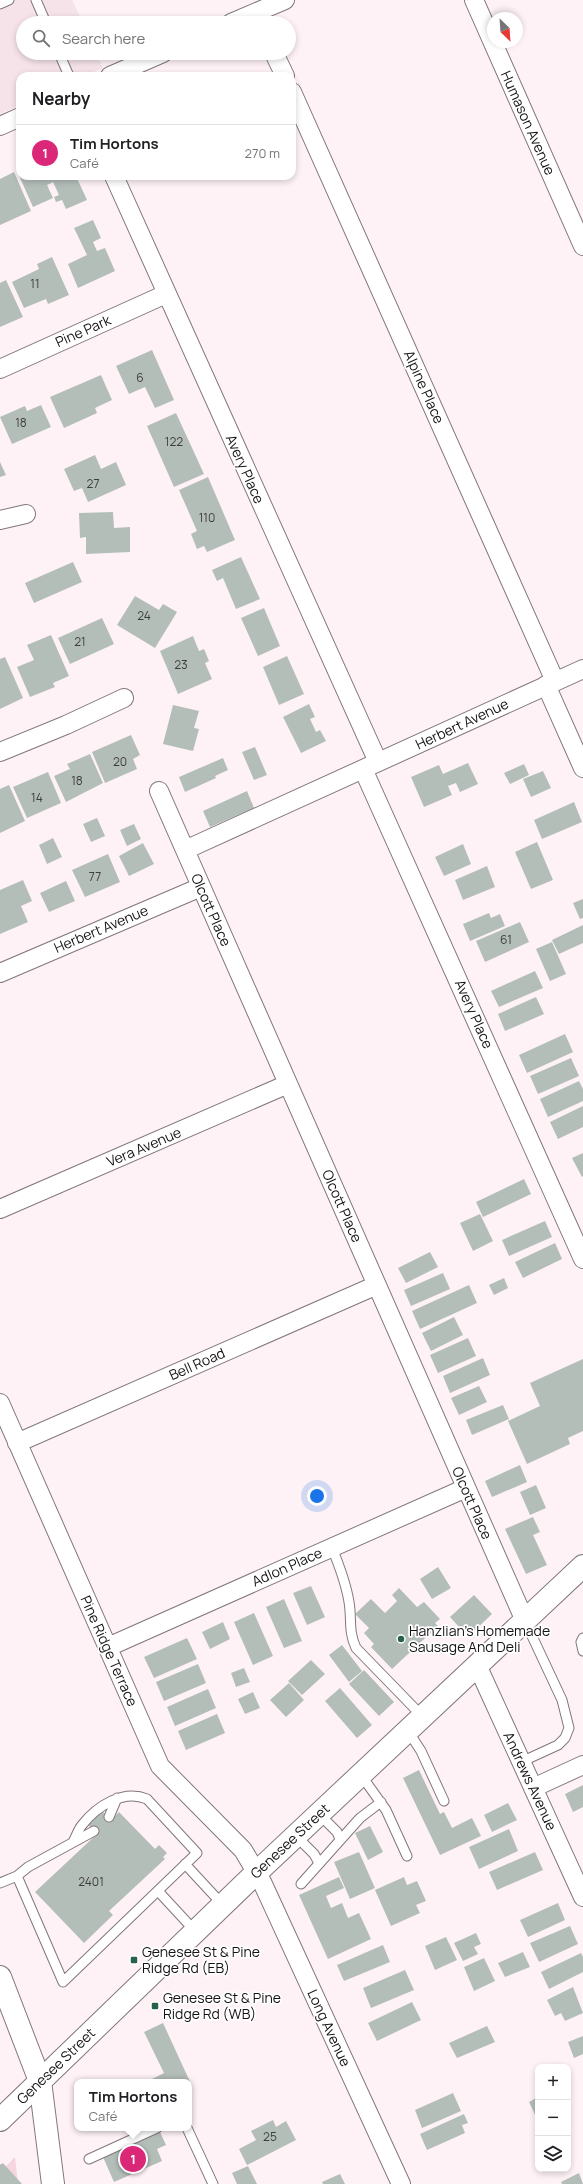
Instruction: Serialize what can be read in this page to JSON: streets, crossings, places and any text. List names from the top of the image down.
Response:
{
  "streets": {
    "main road": ["Genesee Street"],
    "street": [
      "Humason Avenue",
      "Pine Park",
      "Alpine Place",
      "Avery Place",
      "Herbert Avenue",
      "Olcott Place",
      "Vera Avenue",
      "Bell Road",
      "Adlon Place",
      "Pine Ridge Terrace",
      "Andrews Avenue",
      "Long Avenue"
    ]
  },
  "crossings": [
    ["Pine Park", "Avery Place"],
    ["Alpine Place", "Herbert Avenue"],
    ["Avery Place", "Herbert Avenue"],
    ["Herbert Avenue", "Olcott Place"],
    ["Olcott Place", "Vera Avenue"],
    ["Olcott Place", "Bell Road"],
    ["Olcott Place", "Adlon Place"],
    ["Olcott Place", "Genesee Street"],
    ["Bell Road", "Pine Ridge Terrace"],
    ["Adlon Place", "Pine Ridge Terrace"],
    ["Pine Ridge Terrace", "Genesee Street"],
    ["Pine Ridge Terrace", "Long Avenue"],
    ["Andrews Avenue", "Genesee Street"],
    ["Genesee Street", "Long Avenue"]
  ],
  "places": {
    "other": ["Hanzlian's Homemade Sausage And Deli"],
    "transit": ["Genesee St & Pine Ridge Rd (EB)", "Genesee St & Pine Ridge Rd (WB)"]
  },
  "house_numbers": [
    "11",
    "6",
    "18",
    "122",
    "27",
    "110",
    "24",
    "21",
    "23",
    "20",
    "18",
    "14",
    "77",
    "61",
    "2401",
    "25"
  ],
  "north": "bottom right",
  "page": {
    "search": "Search here",
    "heading": "Nearby",
    "list": [
      {
        "mark": "1",
        "name": "Tim Hortons",
        "note": "Café",
        "value": "270 m"
      }
    ],
    "map_buttons": ["+", "−"],
    "popup": ["Tim Hortons", "Café"],
    "pins": "1"
  }
}
